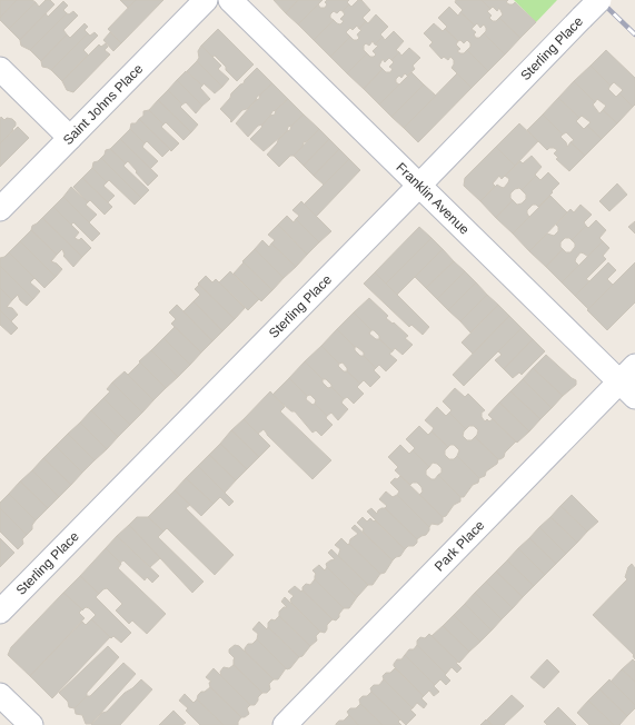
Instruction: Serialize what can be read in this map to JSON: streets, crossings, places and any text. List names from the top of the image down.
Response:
{
  "streets": {
    "street": [
      "Sterling Place",
      "Saint Johns Place",
      "Franklin Avenue",
      "Park Place"
    ]
  },
  "crossings": [
    ["Sterling Place", "Franklin Avenue"],
    ["Franklin Avenue", "Park Place"]
  ]
}
